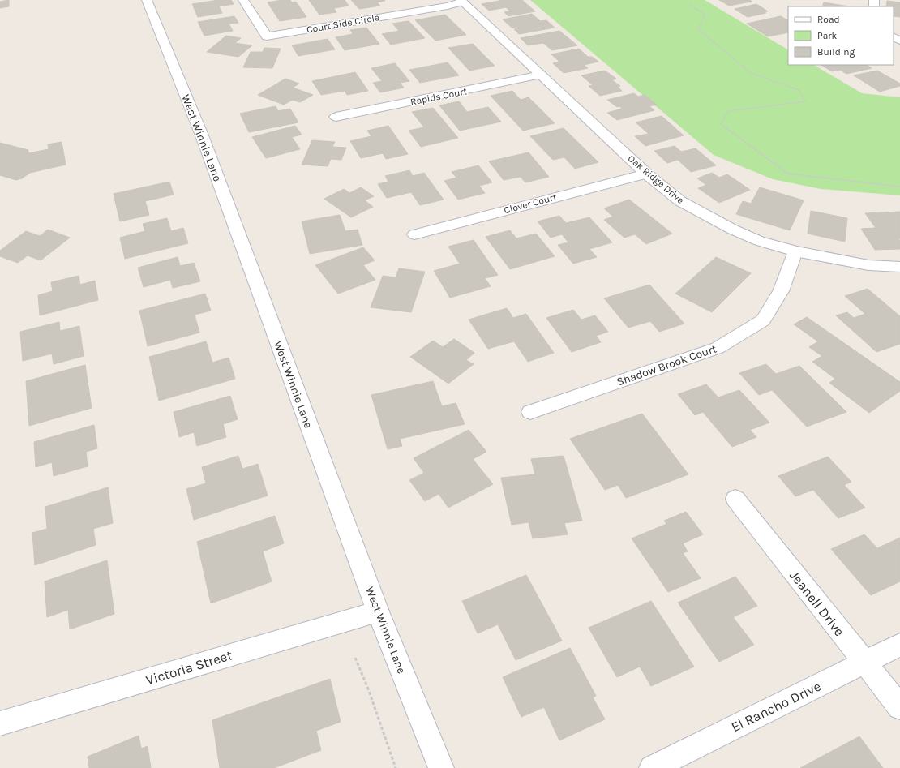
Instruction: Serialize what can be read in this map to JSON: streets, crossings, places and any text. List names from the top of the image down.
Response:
{
  "streets": {
    "street": [
      "Court Side Circle",
      "Rapids Court",
      "West Winnie Lane",
      "Oak Ridge Drive",
      "Clover Court",
      "Shadow Brook Court",
      "Jeanell Drive",
      "Victoria Street",
      "El Rancho Drive"
    ]
  },
  "crossings": [
    ["Court Side Circle", "Oak Ridge Drive"],
    ["Rapids Court", "Oak Ridge Drive"],
    ["West Winnie Lane", "Victoria Street"],
    ["Oak Ridge Drive", "Clover Court"],
    ["Oak Ridge Drive", "Shadow Brook Court"],
    ["Jeanell Drive", "El Rancho Drive"]
  ],
  "legend": ["Road", "Park", "Building"]
}
